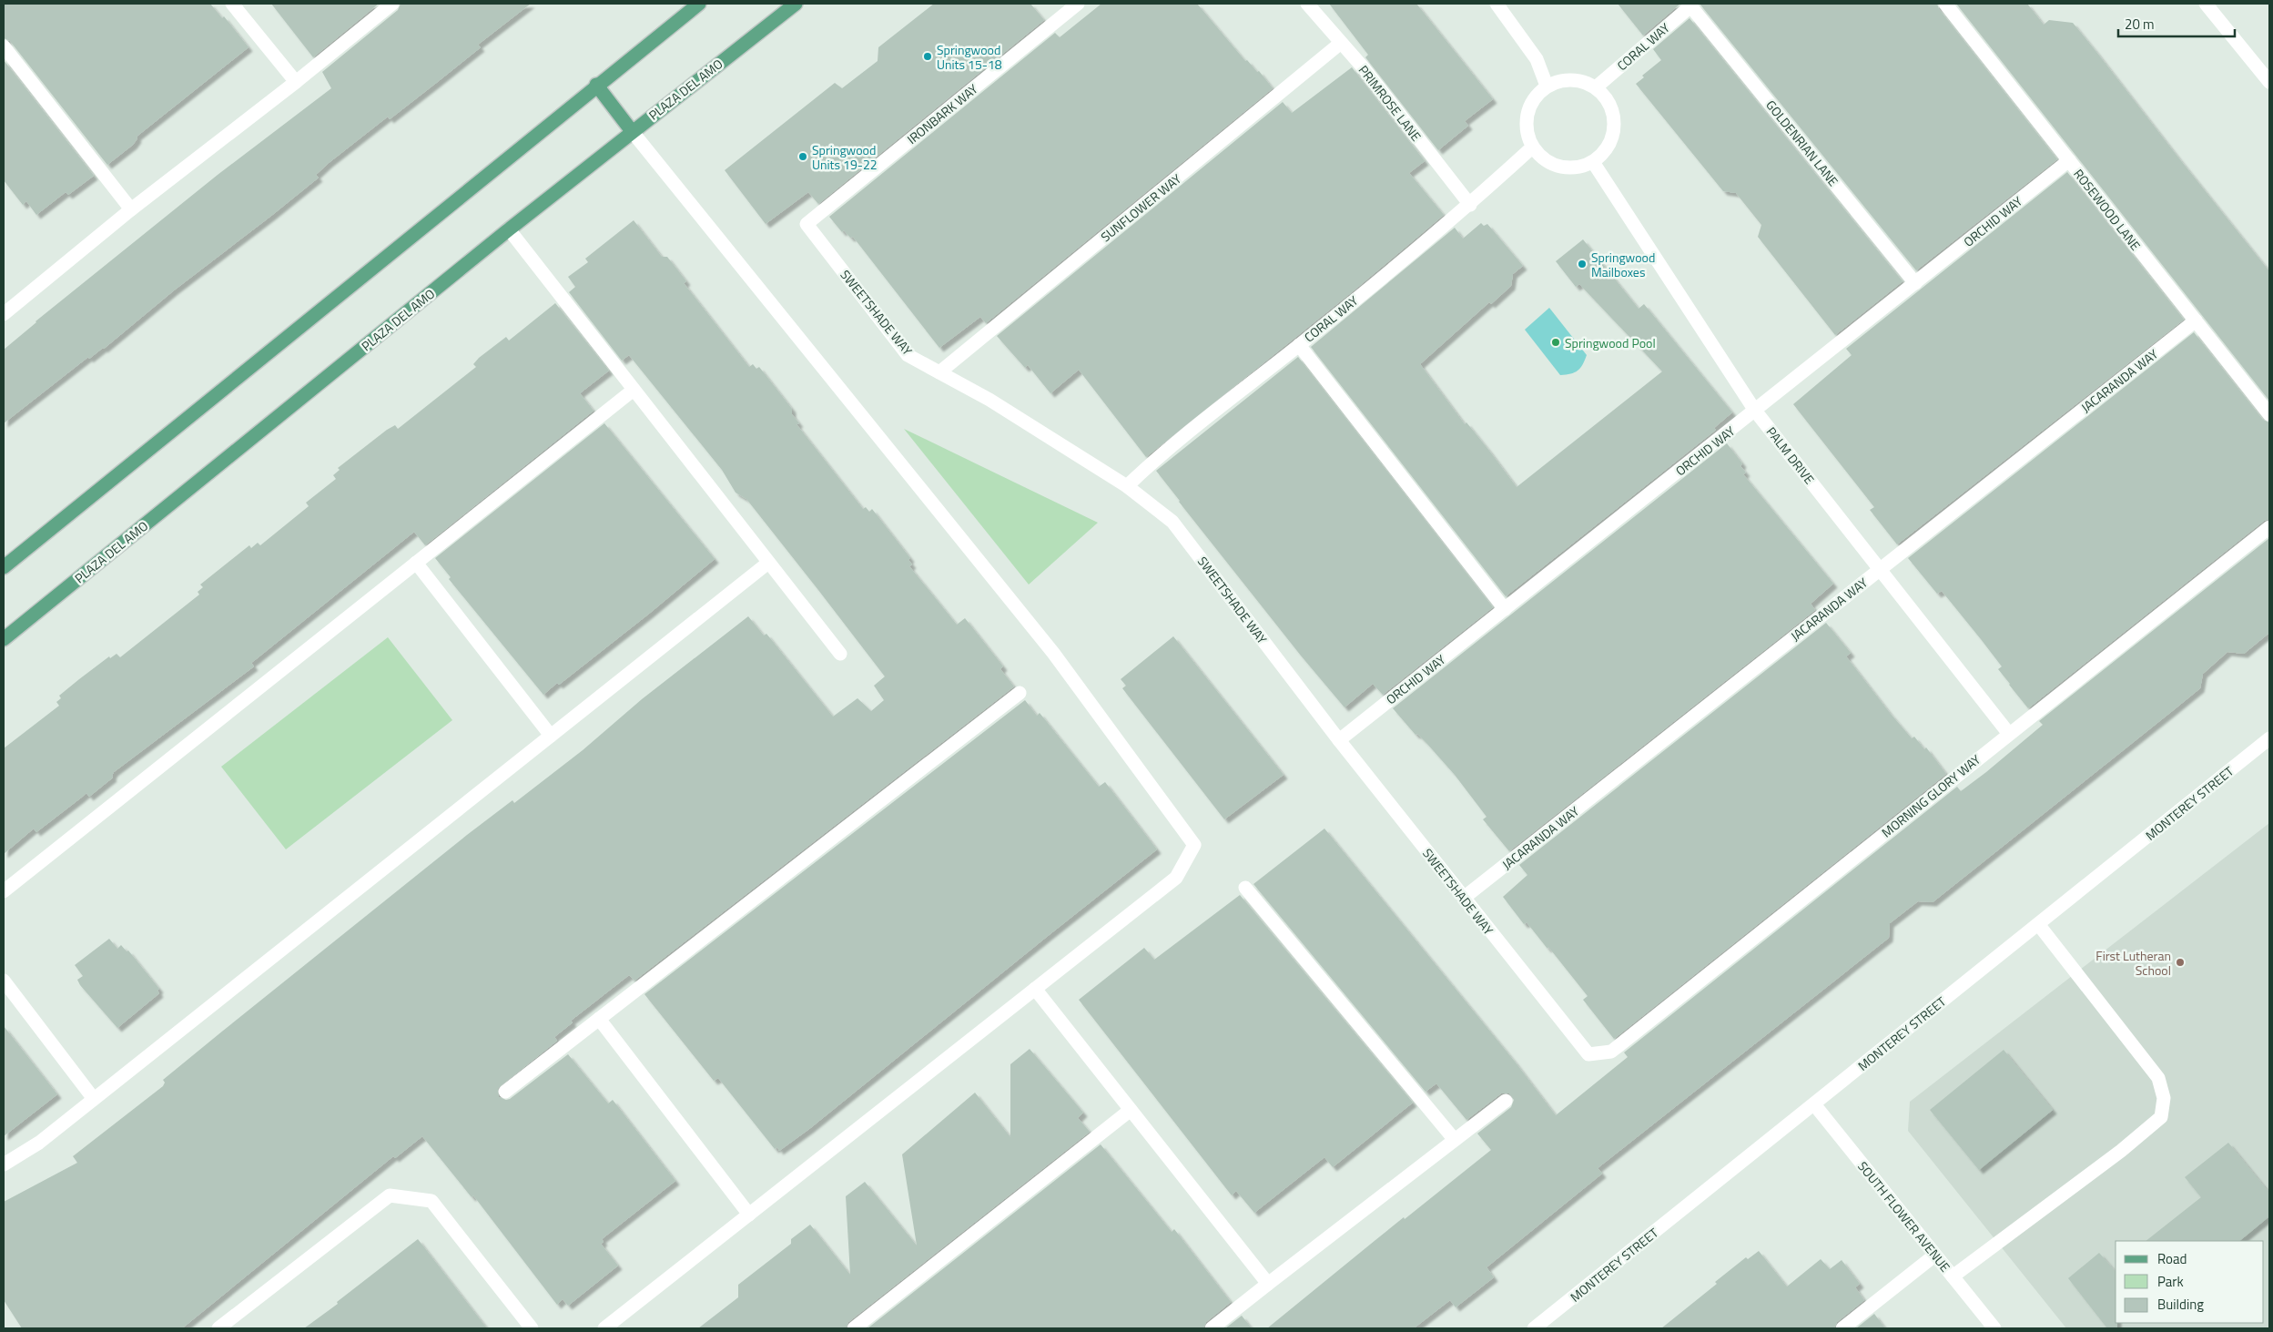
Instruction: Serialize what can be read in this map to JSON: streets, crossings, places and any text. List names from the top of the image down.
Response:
{
  "streets": {
    "main road": ["PLAZA DEL AMO"],
    "street": [
      "CORAL WAY",
      "PRIMROSE LANE",
      "IRONBARK WAY",
      "GOLDENRIAN LANE",
      "SUNFLOWER WAY",
      "ROSEWOOD LANE",
      "ORCHID WAY",
      "SWEETSHADE WAY",
      "JACARANDA WAY",
      "PALM DRIVE",
      "MORNING GLORY WAY",
      "MONTEREY STREET",
      "SOUTH FLOWER AVENUE"
    ]
  },
  "crossings": [
    ["CORAL WAY", "PRIMROSE LANE"],
    ["CORAL WAY", "GOLDENRIAN LANE"],
    ["CORAL WAY", "SWEETSHADE WAY"],
    ["CORAL WAY", "PALM DRIVE"],
    ["PRIMROSE LANE", "SUNFLOWER WAY"],
    ["IRONBARK WAY", "SWEETSHADE WAY"],
    ["GOLDENRIAN LANE", "ORCHID WAY"],
    ["SUNFLOWER WAY", "SWEETSHADE WAY"],
    ["ROSEWOOD LANE", "ORCHID WAY"],
    ["ROSEWOOD LANE", "JACARANDA WAY"],
    ["ORCHID WAY", "SWEETSHADE WAY"],
    ["ORCHID WAY", "PALM DRIVE"],
    ["SWEETSHADE WAY", "JACARANDA WAY"],
    ["SWEETSHADE WAY", "MORNING GLORY WAY"],
    ["JACARANDA WAY", "PALM DRIVE"],
    ["PALM DRIVE", "MORNING GLORY WAY"],
    ["MONTEREY STREET", "SOUTH FLOWER AVENUE"]
  ],
  "places": [
    "Springwood Units 15-18",
    "Springwood Units 19-22",
    "Springwood Mailboxes",
    "Springwood Pool",
    "First Lutheran School"
  ],
  "legend": ["Road", "Park", "Building"],
  "scale_bar": "20 m"
}
